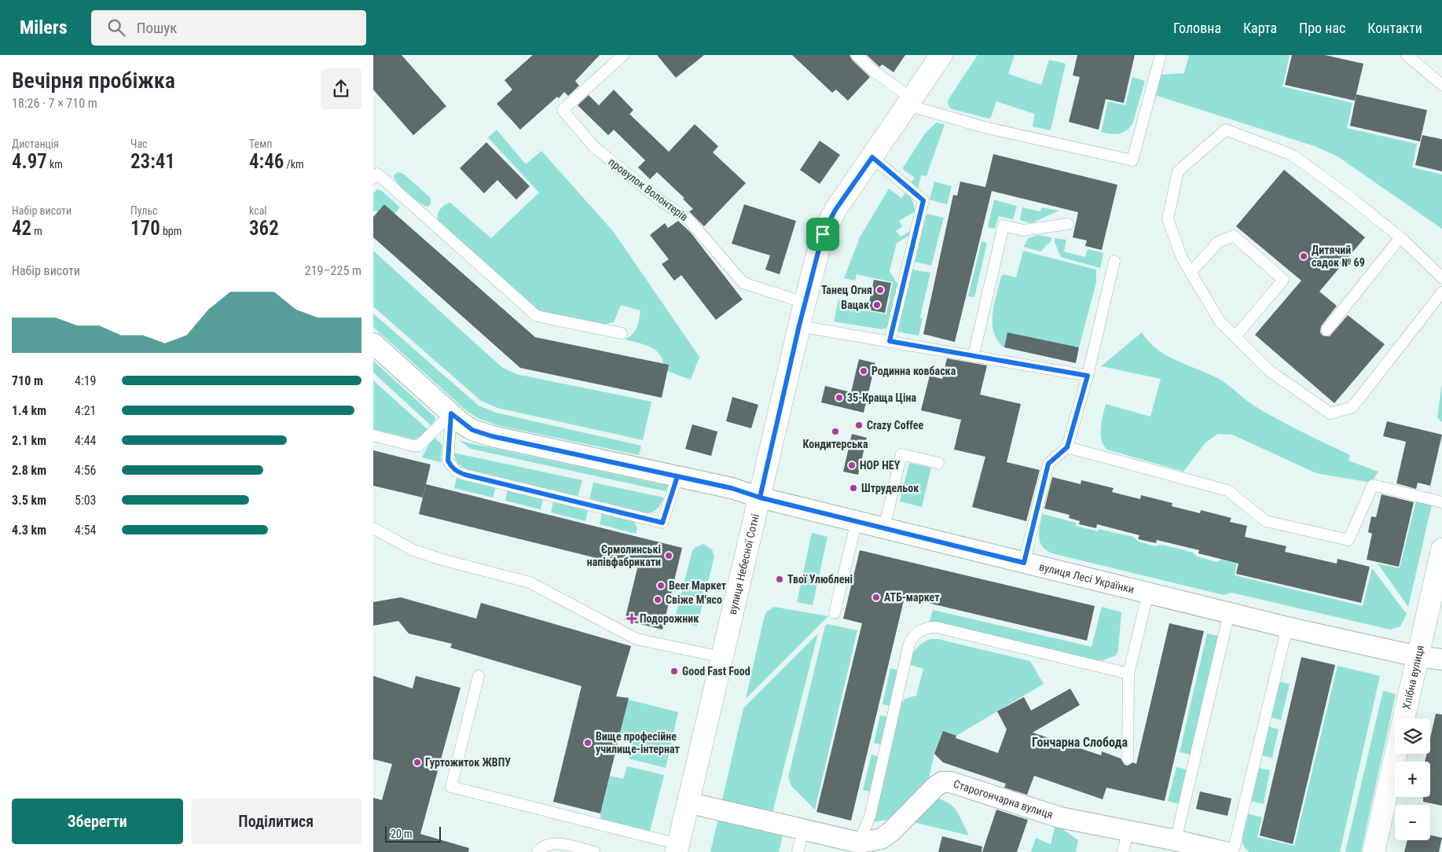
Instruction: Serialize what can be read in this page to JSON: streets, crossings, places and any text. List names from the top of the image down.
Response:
{
  "streets": {
    "street": [
      "вулиця Небесної Сотні",
      "вулиця Лесі Українки",
      "Хлібна вулиця",
      "Старогончарна вулиця"
    ],
    "lane": ["провулок Волонтерів"]
  },
  "crossings": [
    ["провулок Волонтерів", "вулиця Небесної Сотні"],
    ["вулиця Небесної Сотні", "вулиця Лесі Українки"],
    ["вулиця Небесної Сотні", "Старогончарна вулиця"],
    ["вулиця Лесі Українки", "Хлібна вулиця"]
  ],
  "districts": ["Гончарна Слобода"],
  "places": {
    "other": [
      "Дитячий садок № 69",
      "Танец Огня",
      "Вацак",
      "Родинна ковбаска",
      "35-Краща Ціна",
      "Crazy Coffee",
      "Кондитерська",
      "HOP HEY",
      "Штрудельок",
      "Єрмолинські напівфабрикати",
      "Твої Улюблені",
      "Beer Маркет",
      "АТБ-маркет",
      "Свіже М'ясо",
      "Good Fast Food",
      "Вище професійне училище-інтернат",
      "Гуртожиток ЖВПУ"
    ],
    "health": ["Подорожник"]
  },
  "scale_bar": "20 m",
  "page": {
    "header": "Milers",
    "search": "Пошук",
    "nav": [
      "Головна",
      "Карта",
      "Про нас",
      "Контакти"
    ],
    "heading": ["Вечірня пробіжка", "18:26 · 7 × 710 m"],
    "stats": [
      ["Дистанція", "4.97 km"],
      ["Час", "23:41"],
      ["Темп", "4:46 /km"],
      ["Набір висоти", "42 m"],
      ["Пульс", "170 bpm"],
      ["kcal", "362"]
    ],
    "chart": ["Набір висоти", "219–225 m"],
    "list": [
      {
        "name": "710 m",
        "note": "4:19"
      },
      {
        "name": "1.4 km",
        "note": "4:21"
      },
      {
        "name": "2.1 km",
        "note": "4:44"
      },
      {
        "name": "2.8 km",
        "note": "4:56"
      },
      {
        "name": "3.5 km",
        "note": "5:03"
      },
      {
        "name": "4.3 km",
        "note": "4:54"
      }
    ],
    "map_buttons": ["+", "−"],
    "buttons": ["Зберегти", "Поділитися"],
    "scale": "20 m"
  }
}
